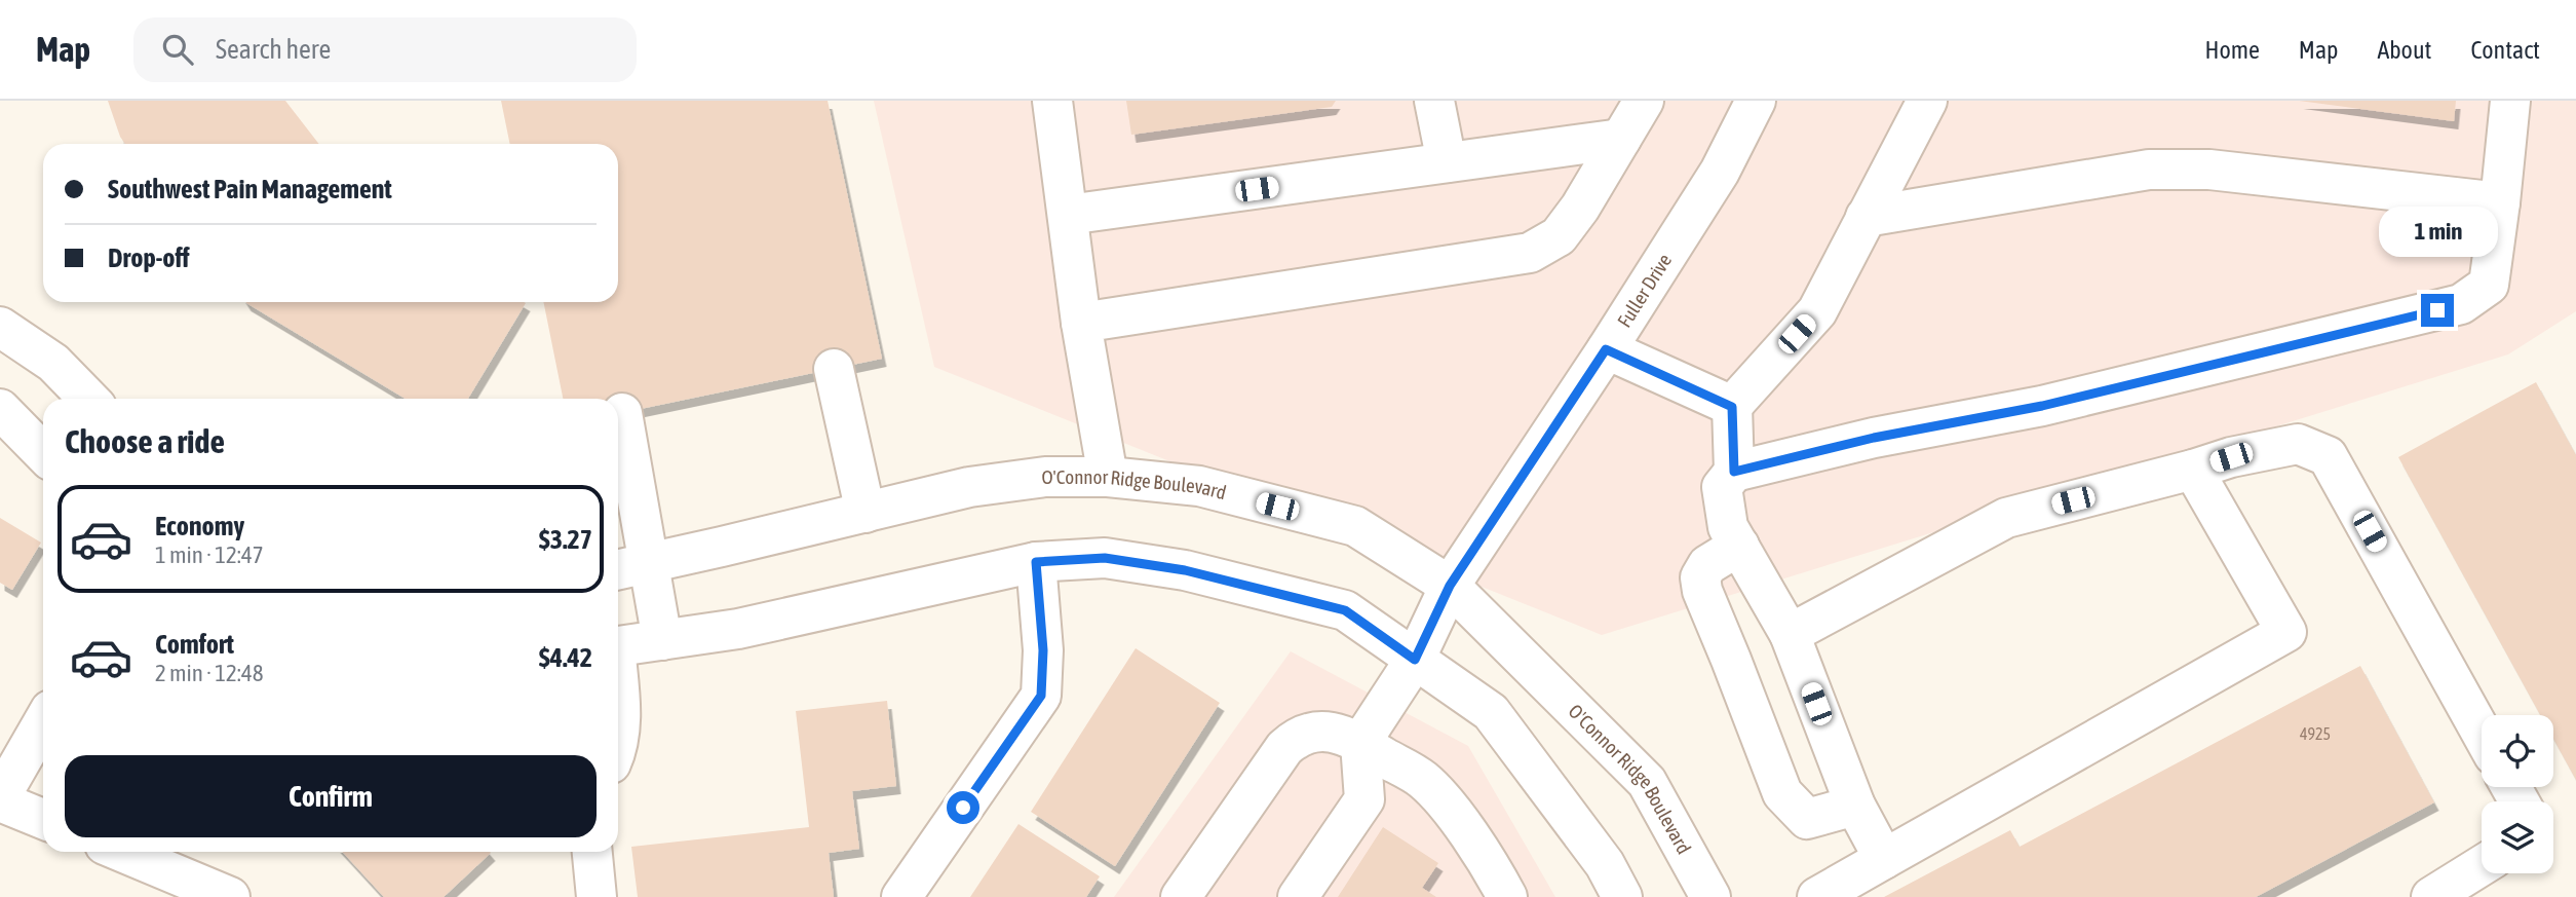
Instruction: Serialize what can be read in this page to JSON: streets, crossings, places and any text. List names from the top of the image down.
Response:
{
  "streets": {
    "street": ["Fuller Drive", "O'Connor Ridge Boulevard"]
  },
  "crossings": [
    ["Fuller Drive", "O'Connor Ridge Boulevard"]
  ],
  "house_numbers": ["4925"],
  "page": {
    "header": "Map",
    "search": "Search here",
    "nav": [
      "Home",
      "Map",
      "About",
      "Contact"
    ],
    "banner": ["Southwest Pain Management", "Drop-off"],
    "bubble": "1 min",
    "heading": "Choose a ride",
    "list": [
      {
        "name": "Economy",
        "note": "1 min · 12:47",
        "value": "$3.27"
      },
      {
        "name": "Comfort",
        "note": "2 min · 12:48",
        "value": "$4.42"
      }
    ],
    "buttons": "Confirm"
  }
}
